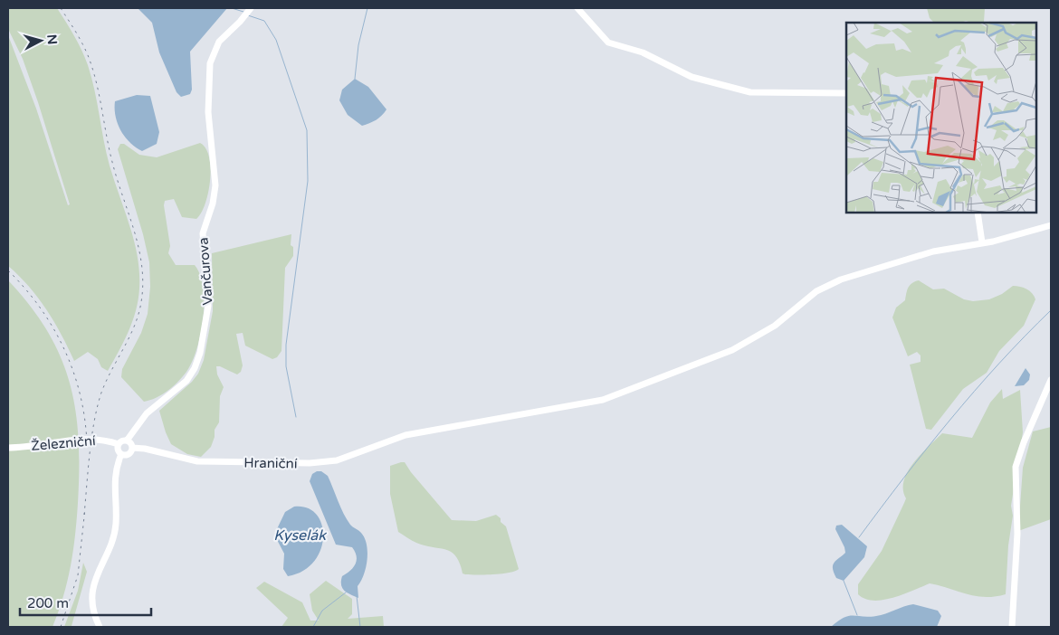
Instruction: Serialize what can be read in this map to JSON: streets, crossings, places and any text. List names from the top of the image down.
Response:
{
  "streets": {
    "street": ["Vančurova", "Železniční", "Hraniční"]
  },
  "crossings": [
    ["Vančurova", "Železniční"],
    ["Vančurova", "Hraniční"],
    ["Železniční", "Hraniční"]
  ],
  "water": ["Kyselák"],
  "scale_bar": "200 m",
  "north": "right"
}
